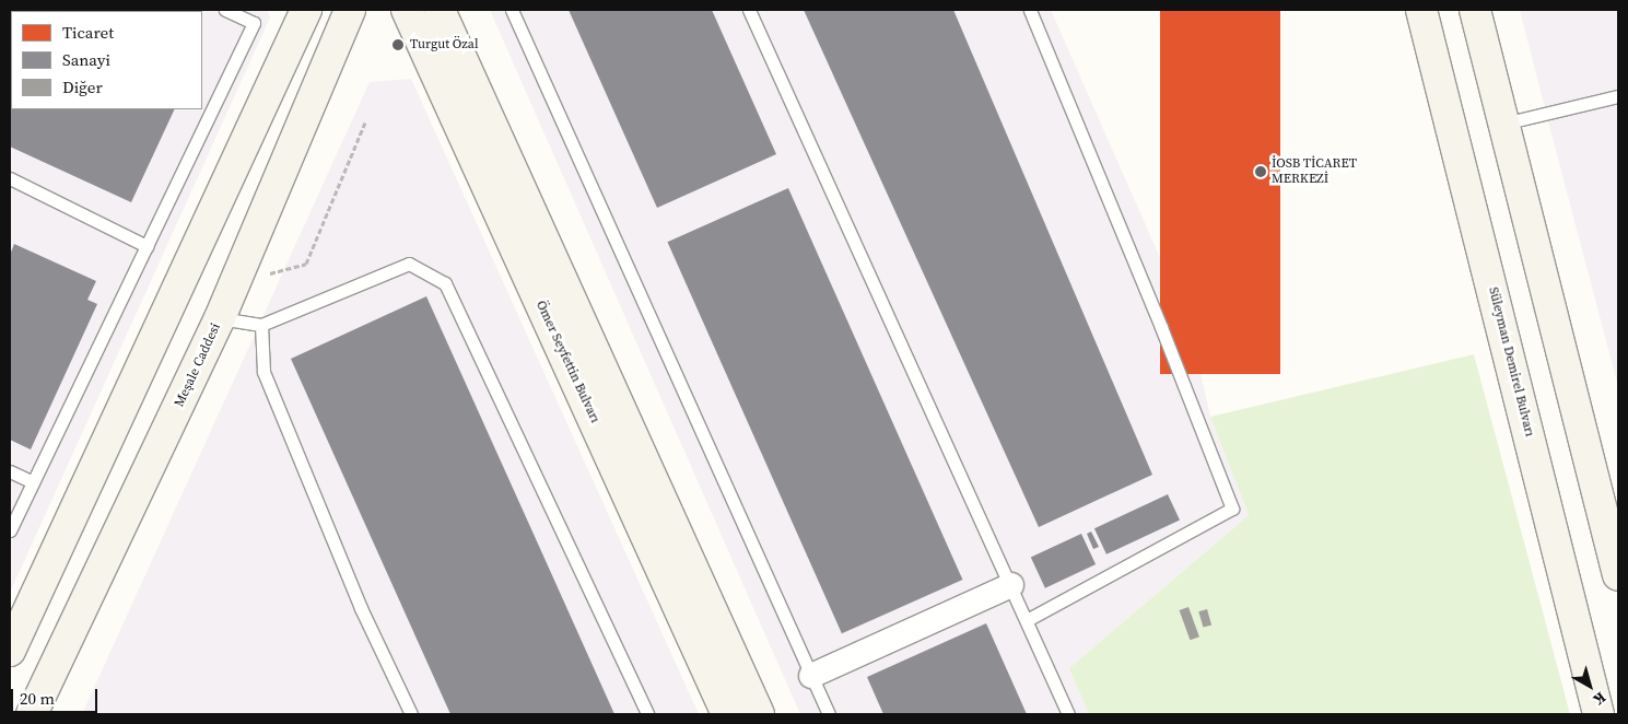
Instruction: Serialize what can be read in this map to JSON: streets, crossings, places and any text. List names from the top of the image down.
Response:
{
  "streets": {
    "street": ["Ömer Seyfettin Bulvarı", "Süleyman Demirel Bulvarı", "Meşale Caddesi"]
  },
  "places": ["Turgut Özal", "İOSB TİCARET MERKEZİ"],
  "legend": ["Ticaret", "Sanayi", "Diğer"],
  "scale_bar": "20 m",
  "north": "bottom right"
}
